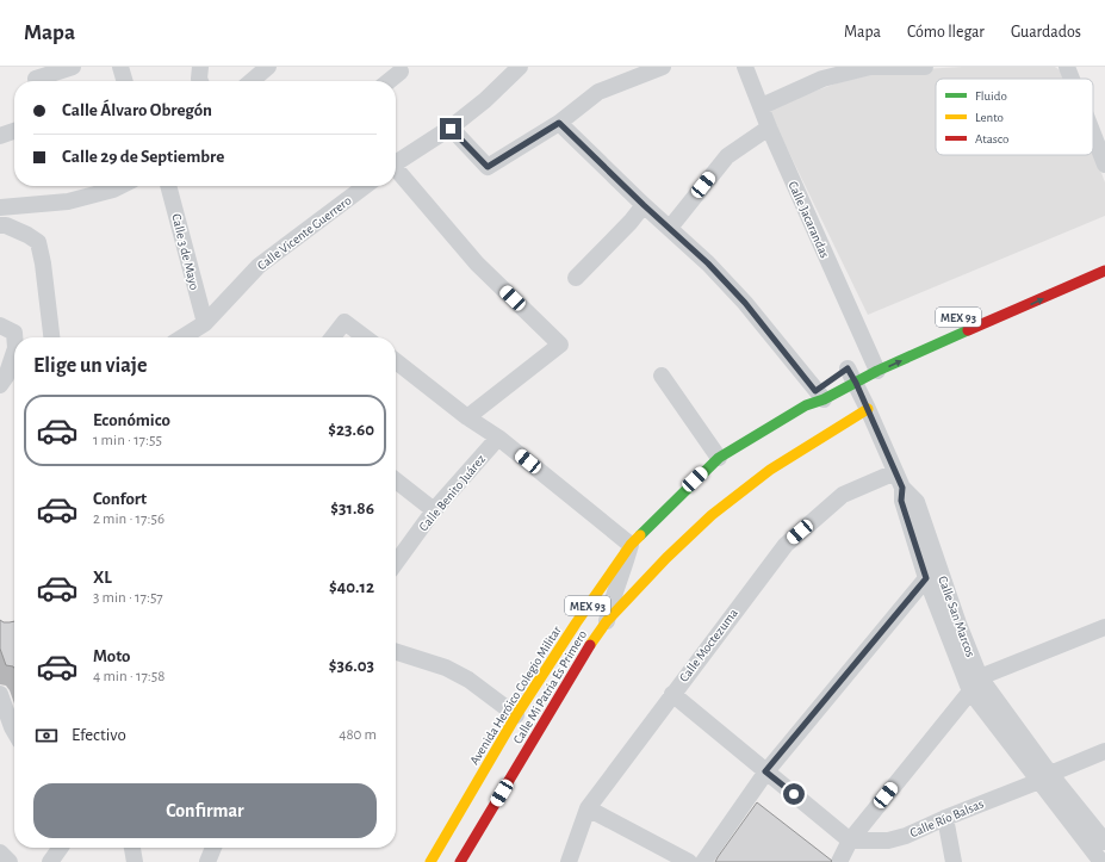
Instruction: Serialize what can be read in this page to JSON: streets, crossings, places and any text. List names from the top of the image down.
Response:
{
  "streets": {
    "main road": ["MEX 93", "Calle Mi Patria Es Primero", "Avenida Heróico Colegio Militar"],
    "street": [
      "Calle Jacarandas",
      "Calle Vicente Guerrero",
      "Calle 3 de Mayo",
      "Calle Benito Juárez",
      "Calle San Marcos",
      "Calle Moctezuma",
      "Calle Río Balsas"
    ]
  },
  "crossings": [
    ["Calle Jacarandas", "Calle San Marcos"],
    ["Calle Jacarandas", "Avenida Heróico Colegio Militar"],
    ["Calle Vicente Guerrero", "Calle 3 de Mayo"],
    ["Calle San Marcos", "Calle Moctezuma"],
    ["Calle San Marcos", "Calle Mi Patria Es Primero"],
    ["Calle San Marcos", "Avenida Heróico Colegio Militar"],
    ["Calle San Marcos", "Calle Río Balsas"]
  ],
  "legend": ["Fluido", "Lento", "Atasco"],
  "page": {
    "header": "Mapa",
    "nav": ["Mapa", "Cómo llegar", "Guardados"],
    "banner": ["Calle Álvaro Obregón", "Calle 29 de Septiembre"],
    "heading": "Elige un viaje",
    "list": [
      {
        "name": "Económico",
        "note": "1 min · 17:55",
        "value": "$23.60"
      },
      {
        "name": "Confort",
        "note": "2 min · 17:56",
        "value": "$31.86"
      },
      {
        "name": "XL",
        "note": "3 min · 17:57",
        "value": "$40.12"
      },
      {
        "name": "Moto",
        "note": "4 min · 17:58",
        "value": "$36.03"
      }
    ],
    "pay": ["Efectivo", "480 m"],
    "buttons": "Confirmar"
  }
}
